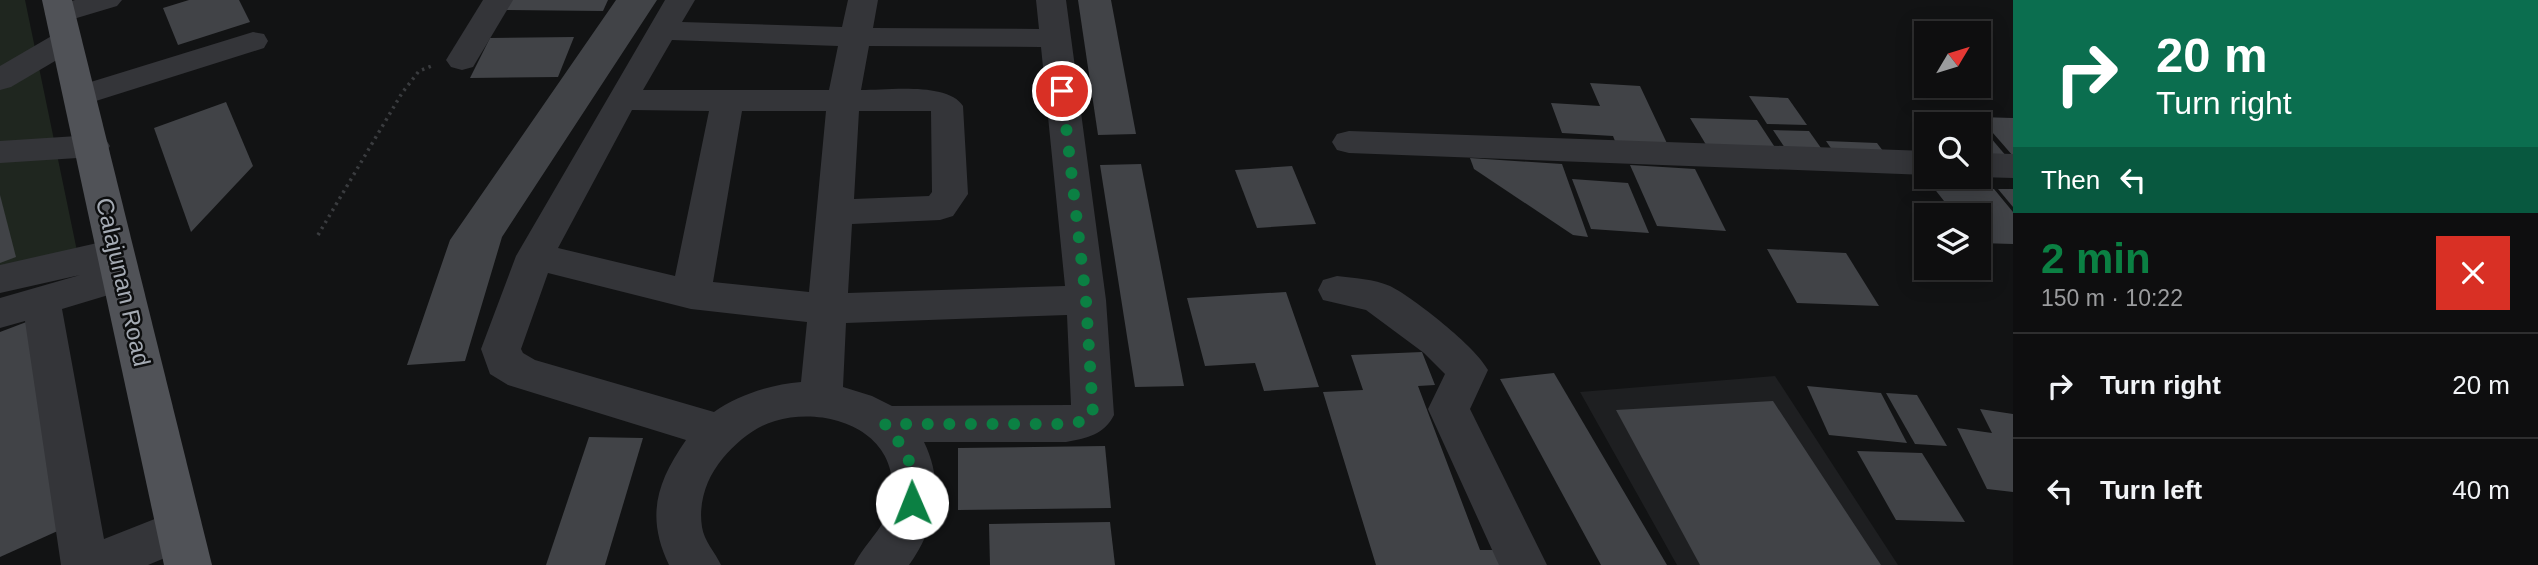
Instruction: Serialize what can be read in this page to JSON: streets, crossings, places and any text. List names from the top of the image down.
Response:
{
  "streets": {
    "main road": ["Calajunan Road"]
  },
  "north": "top right",
  "page": {
    "turn": ["20 m", "Turn right"],
    "then": "Then",
    "heading": ["2 min", "150 m · 10:22"],
    "list": [
      {
        "name": "Turn right",
        "value": "20 m"
      },
      {
        "name": "Turn left",
        "value": "40 m"
      }
    ]
  }
}
